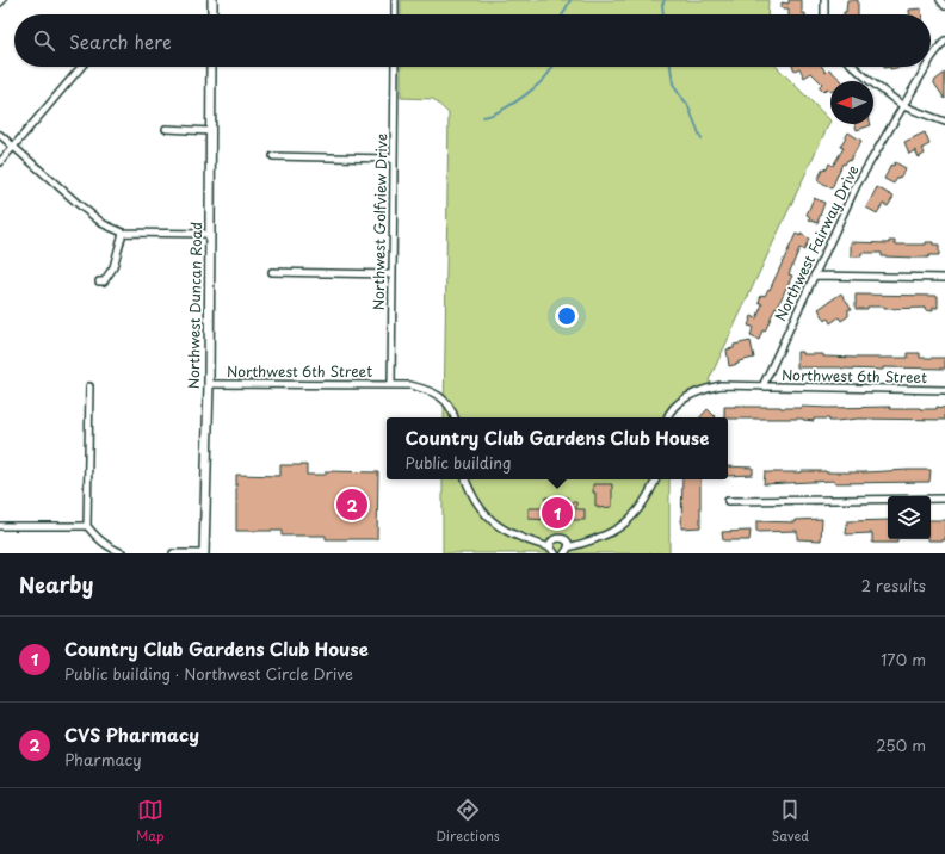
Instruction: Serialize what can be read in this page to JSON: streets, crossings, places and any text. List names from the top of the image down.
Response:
{
  "streets": {
    "street": [
      "Northwest Golfview Drive",
      "Northwest Fairway Drive",
      "Northwest Duncan Road",
      "Northwest 6th Street"
    ]
  },
  "crossings": [
    ["Northwest Golfview Drive", "Northwest 6th Street"],
    ["Northwest Fairway Drive", "Northwest 6th Street"],
    ["Northwest Duncan Road", "Northwest 6th Street"]
  ],
  "north": "left",
  "page": {
    "search": "Search here",
    "popup": ["Country Club Gardens Club House", "Public building"],
    "pins": ["2", "1"],
    "heading": ["Nearby", "2 results"],
    "list": [
      {
        "mark": "1",
        "name": "Country Club Gardens Club House",
        "note": "Public building · Northwest Circle Drive",
        "value": "170 m"
      },
      {
        "mark": "2",
        "name": "CVS Pharmacy",
        "note": "Pharmacy",
        "value": "250 m"
      }
    ],
    "nav": ["Map", "Directions", "Saved"]
  }
}
